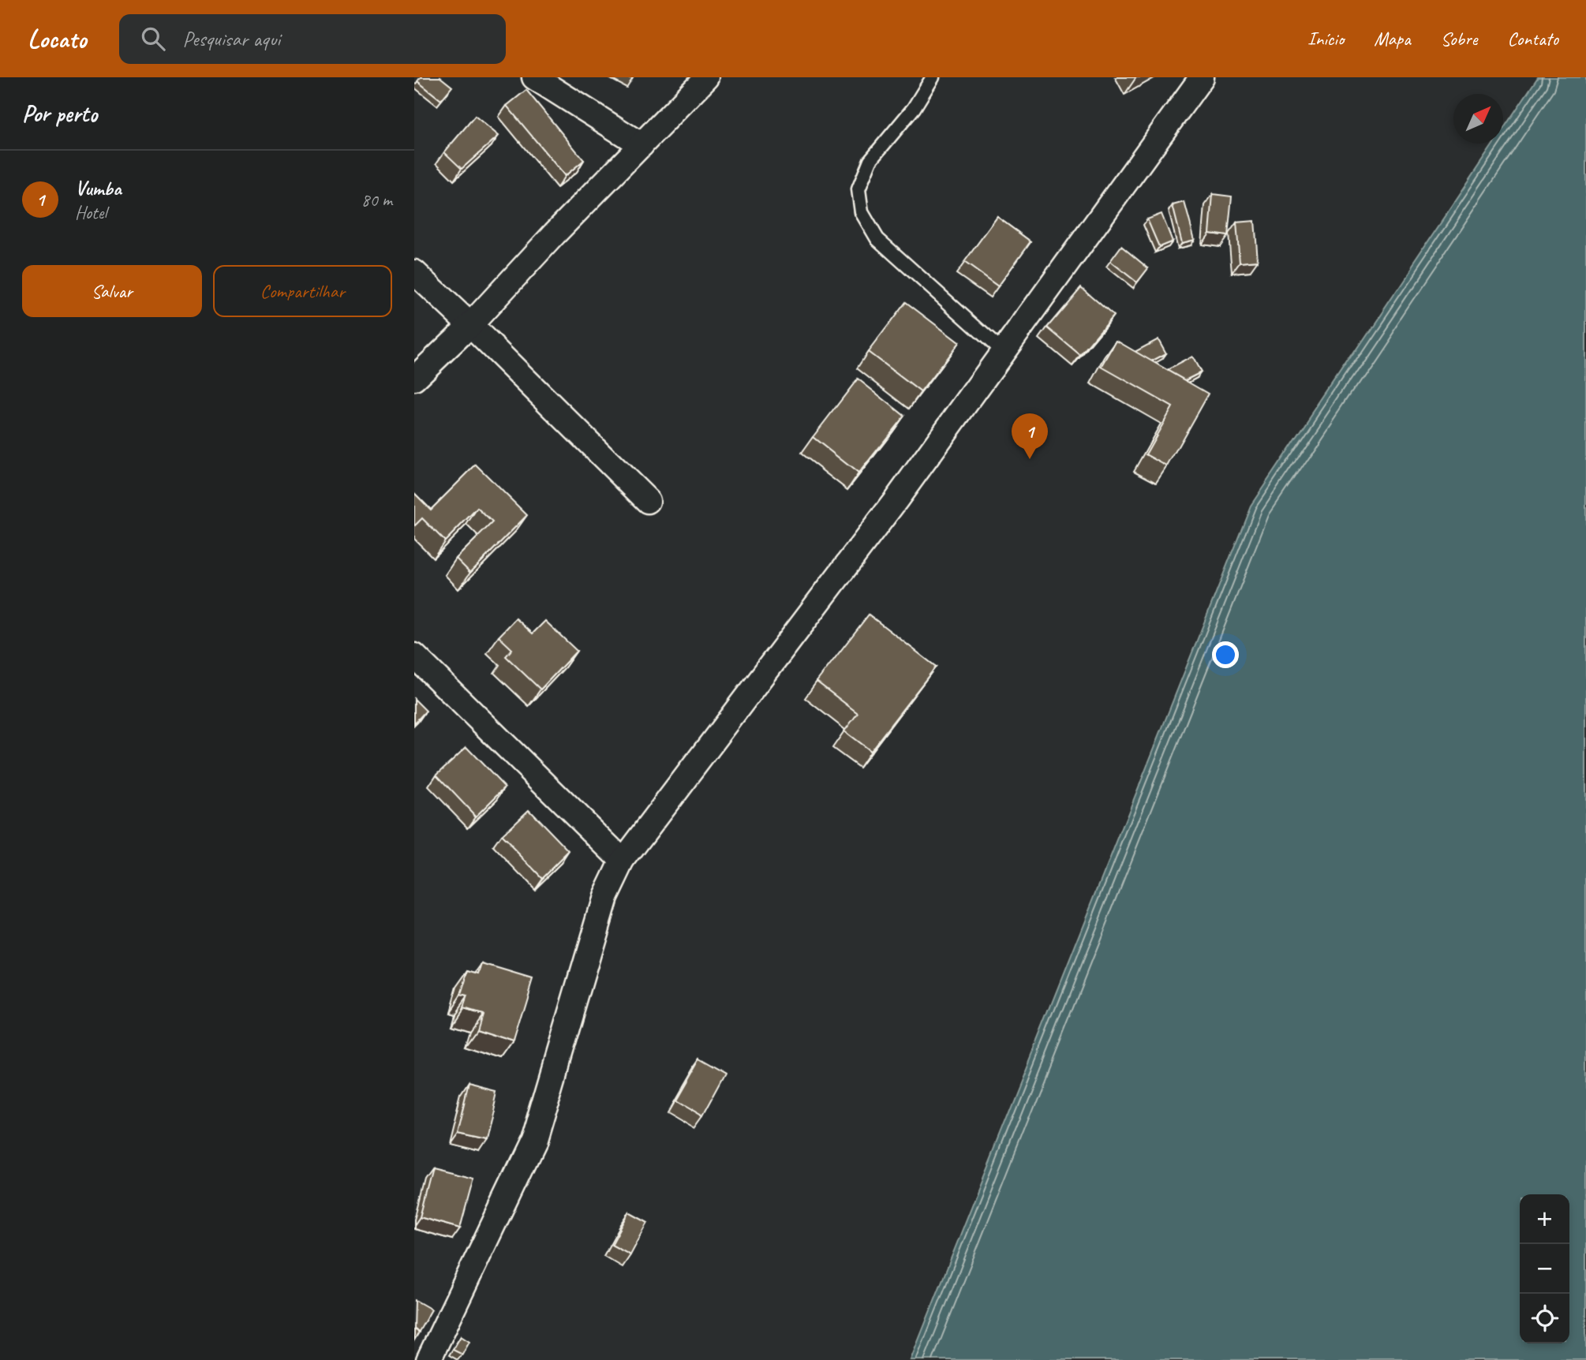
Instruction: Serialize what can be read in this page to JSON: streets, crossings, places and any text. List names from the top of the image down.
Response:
{
  "north": "top right",
  "page": {
    "header": "Locato",
    "search": "Pesquisar aqui",
    "nav": [
      "Início",
      "Mapa",
      "Sobre",
      "Contato"
    ],
    "heading": "Por perto",
    "list": [
      {
        "mark": "1",
        "name": "Vumba",
        "note": "Hotel",
        "value": "80 m"
      }
    ],
    "buttons": ["Salvar", "Compartilhar"],
    "pins": "1",
    "map_buttons": ["+", "−"]
  }
}
